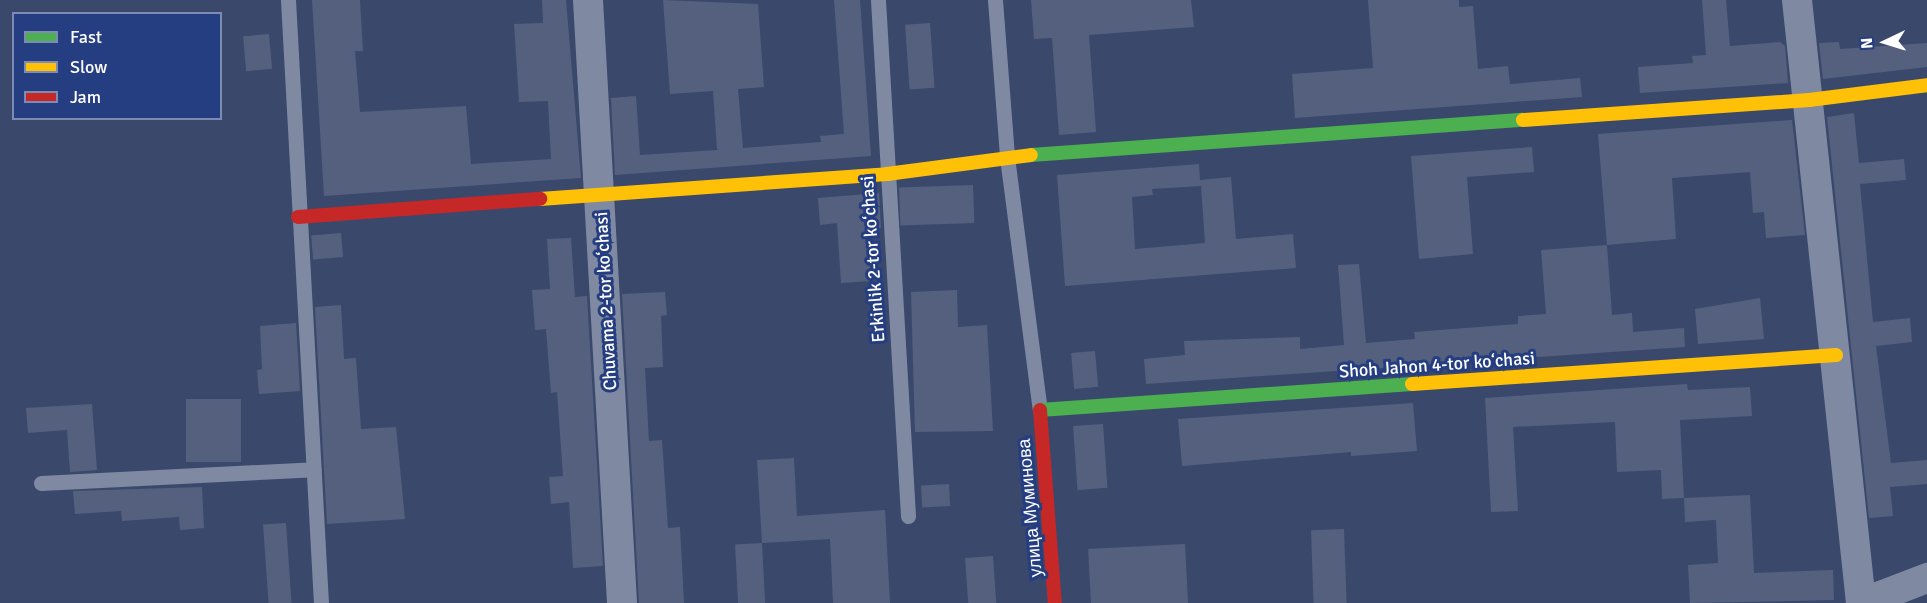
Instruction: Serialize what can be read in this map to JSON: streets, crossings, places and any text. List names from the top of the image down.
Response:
{
  "streets": {
    "street": ["Chuvama 2-tor koʻchasi", "Shoh Jahon 4-tor koʻchasi", "улица Муминова"],
    "lane": ["Erkinlik 2-tor koʻchasi"]
  },
  "crossings": [
    ["Shoh Jahon 4-tor koʻchasi", "улица Муминова"]
  ],
  "legend": ["Fast", "Slow", "Jam"],
  "north": "left"
}
